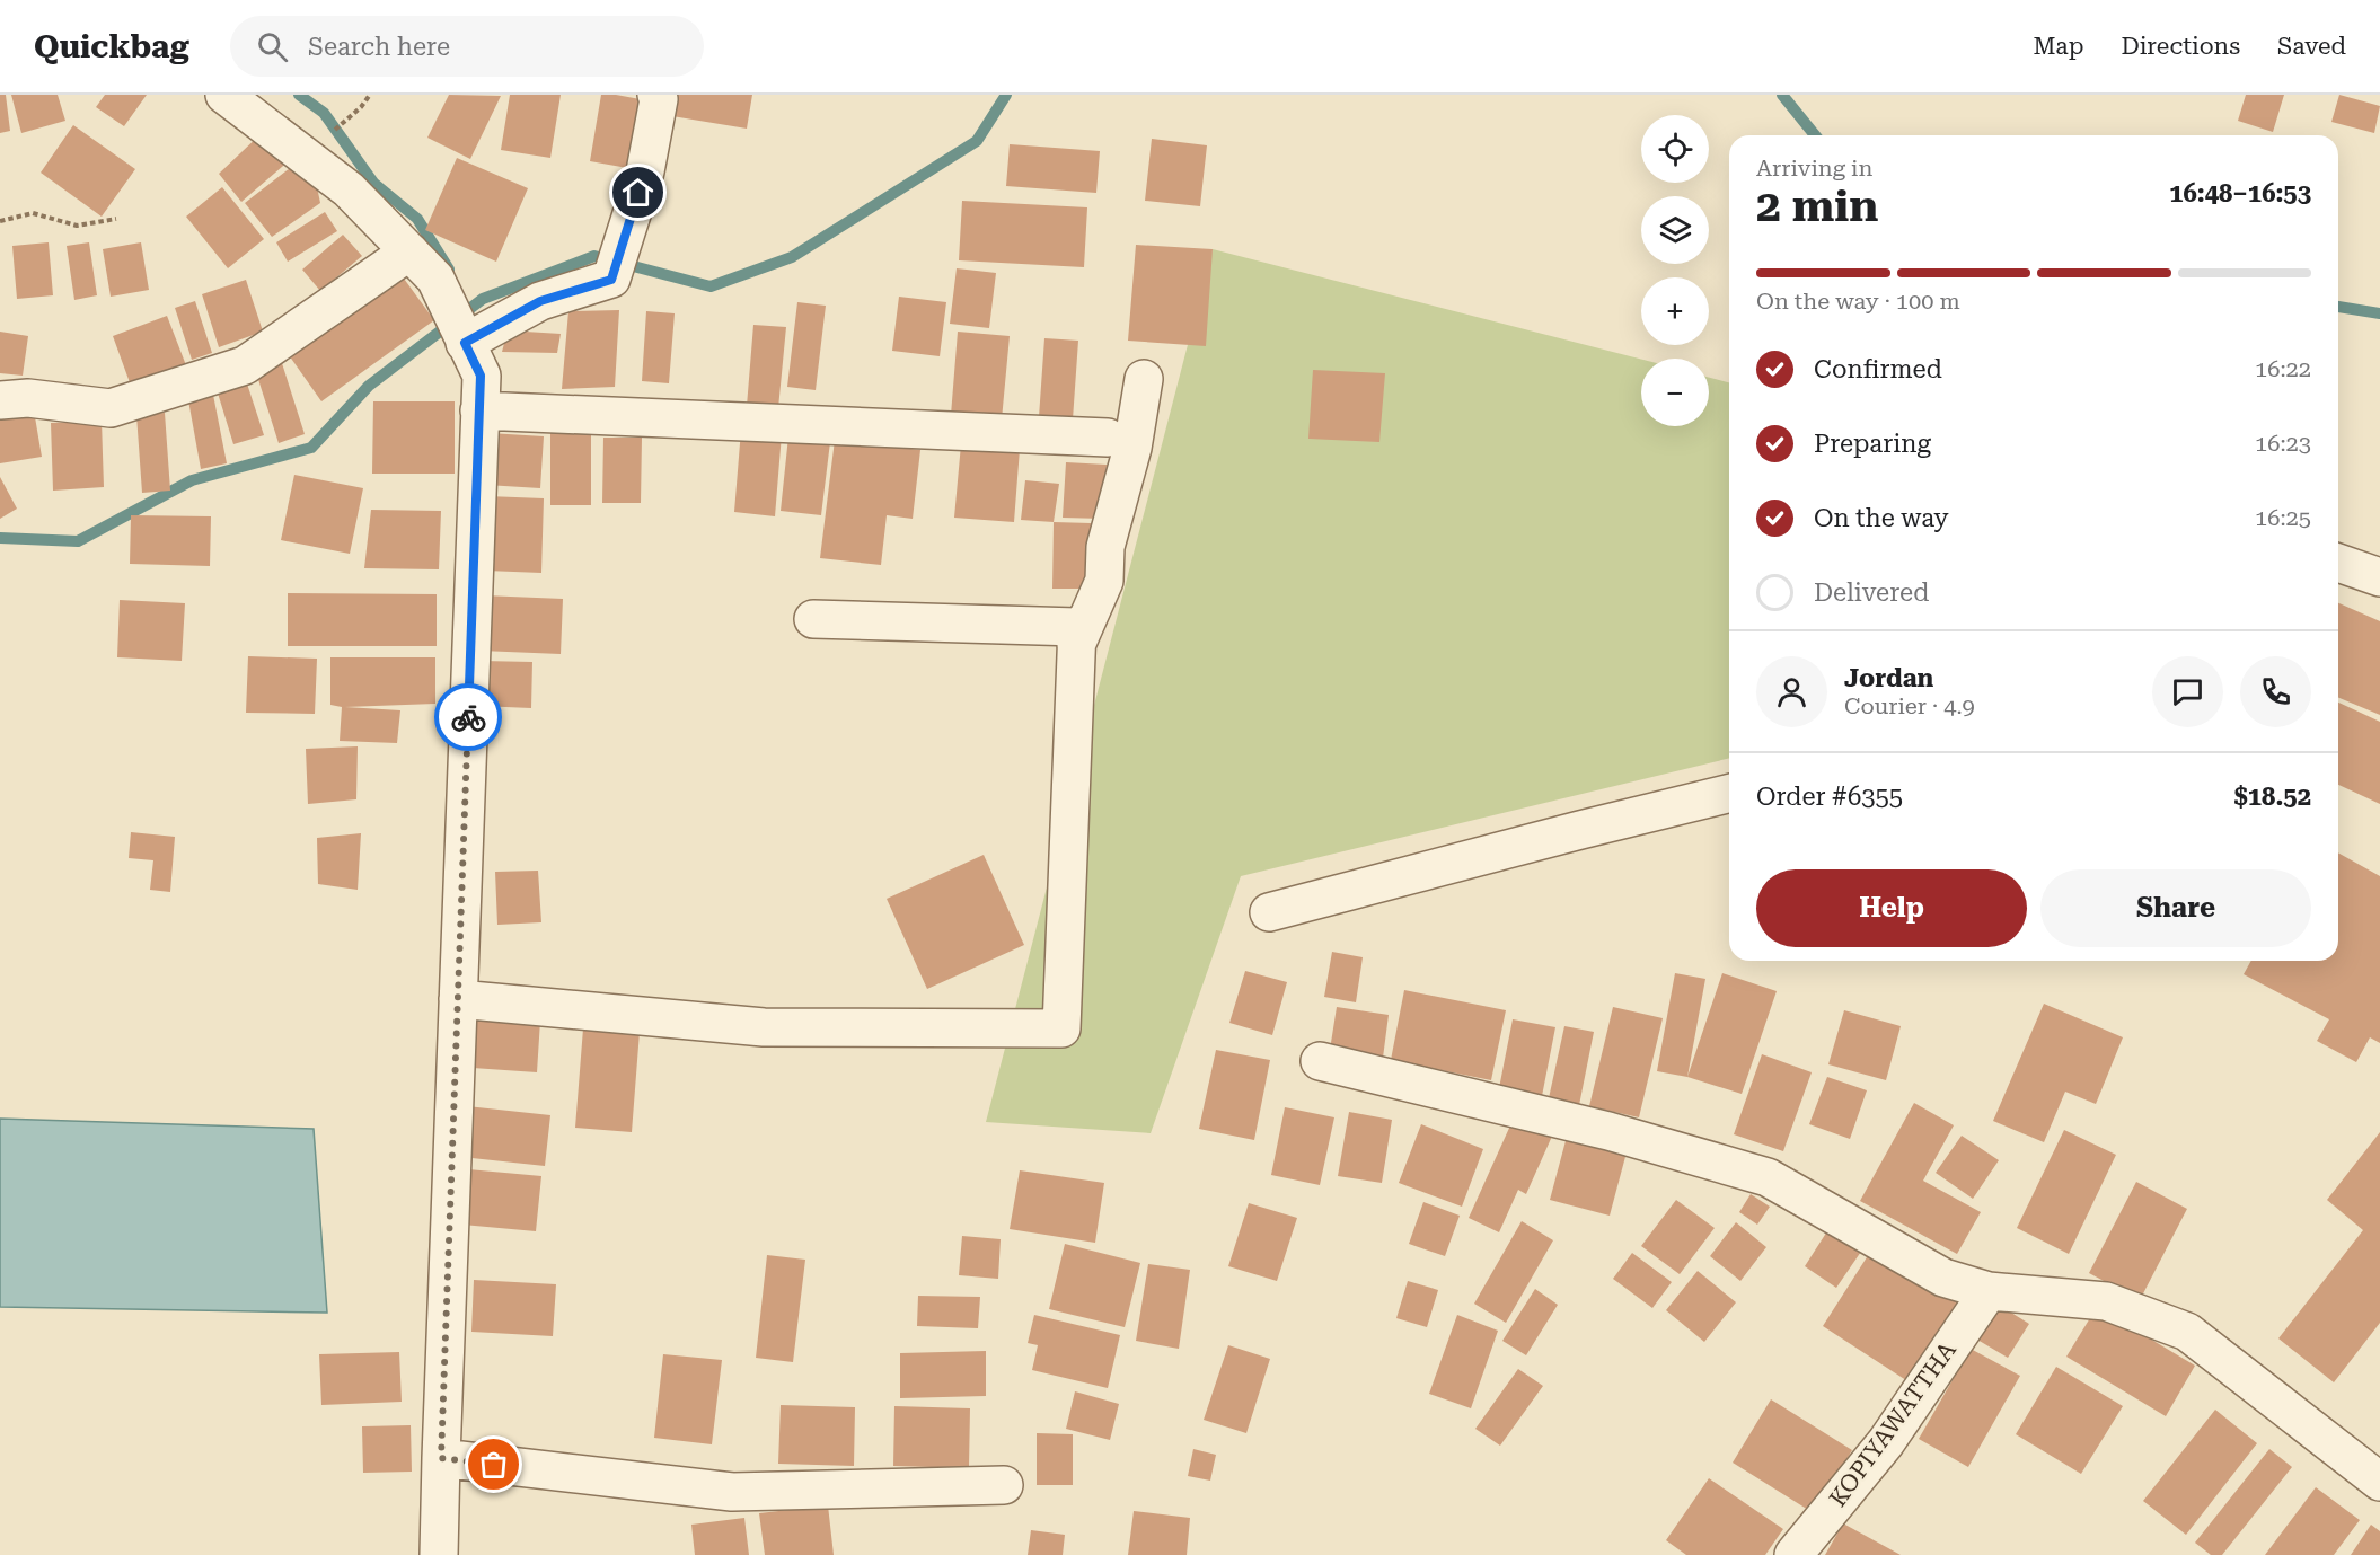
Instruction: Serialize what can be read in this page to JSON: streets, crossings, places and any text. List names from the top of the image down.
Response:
{
  "streets": {
    "street": ["KOPIYAWATTHA"]
  },
  "page": {
    "header": "Quickbag",
    "search": "Search here",
    "nav": ["Map", "Directions", "Saved"],
    "map_buttons": ["+", "−"],
    "heading": ["2 min", "Arriving in", "16:48–16:53"],
    "panel": [
      "Jordan",
      "Courier · 4.9",
      "Order #6355",
      "$18.52"
    ],
    "bar": "On the way · 100 m",
    "list": [
      ["Confirmed", "16:22"],
      ["Preparing", "16:23"],
      ["On the way", "16:25"],
      "Delivered"
    ],
    "buttons": ["Help", "Share"]
  }
}
